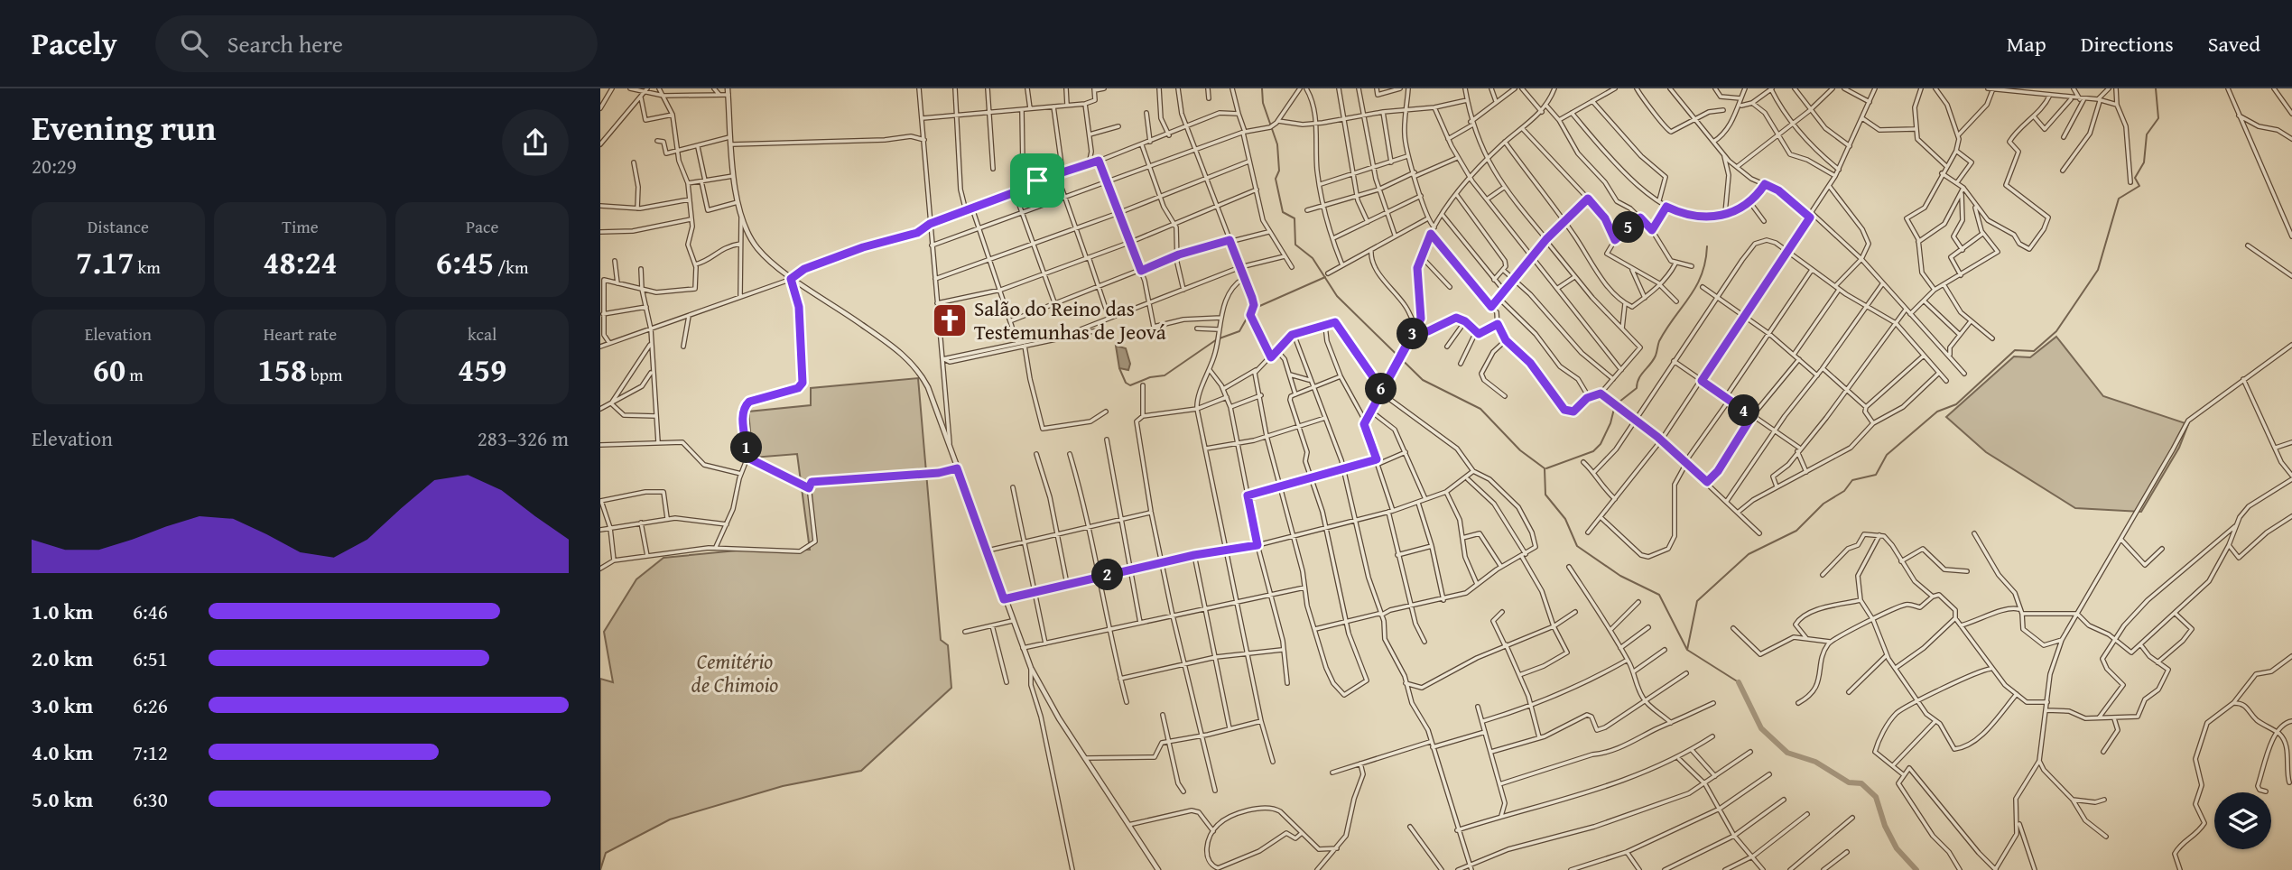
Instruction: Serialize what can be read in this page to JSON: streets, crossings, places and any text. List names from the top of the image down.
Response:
{
  "parks": ["Cemitério de Chimoio"],
  "places": {
    "church": ["Salão do Reino das Testemunhas de Jeová"]
  },
  "page": {
    "header": "Pacely",
    "search": "Search here",
    "nav": ["Map", "Directions", "Saved"],
    "heading": ["Evening run", "20:29"],
    "stats": [
      ["Distance", "7.17 km"],
      ["Time", "48:24"],
      ["Pace", "6:45 /km"],
      ["Elevation", "60 m"],
      ["Heart rate", "158 bpm"],
      ["kcal", "459"]
    ],
    "pins": [
      "5",
      "3",
      "6",
      "4",
      "1",
      "2"
    ],
    "chart": ["Elevation", "283–326 m"],
    "list": [
      {
        "name": "1.0 km",
        "note": "6:46"
      },
      {
        "name": "2.0 km",
        "note": "6:51"
      },
      {
        "name": "3.0 km",
        "note": "6:26"
      },
      {
        "name": "4.0 km",
        "note": "7:12"
      },
      {
        "name": "5.0 km",
        "note": "6:30"
      }
    ]
  }
}
